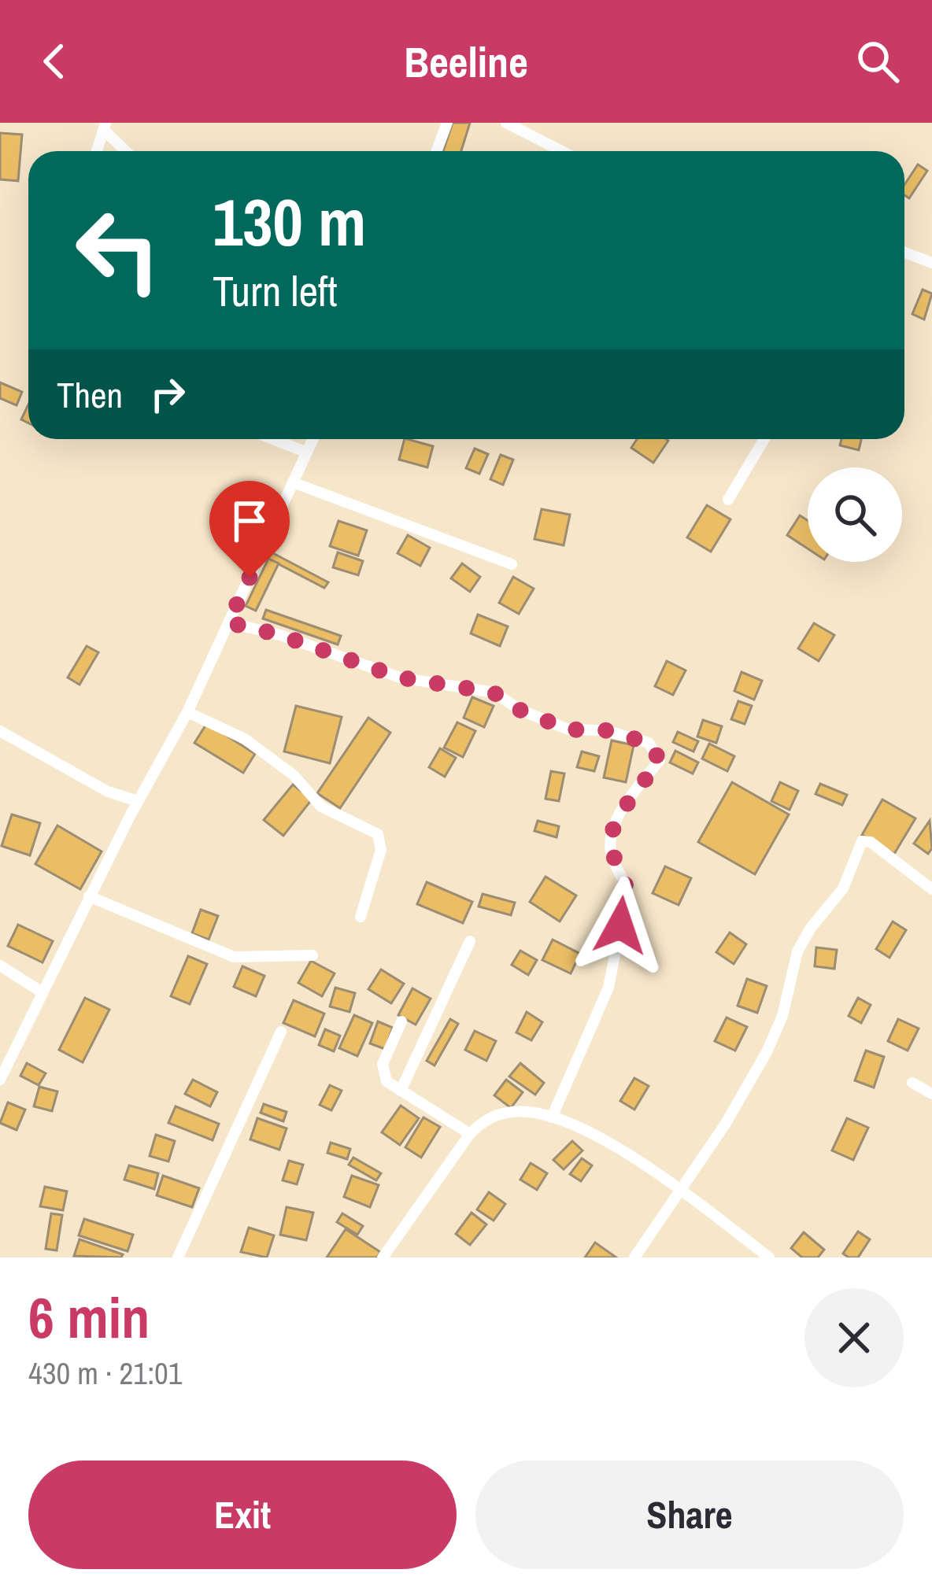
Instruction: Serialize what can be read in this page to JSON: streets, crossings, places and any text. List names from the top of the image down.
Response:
{
  "page": {
    "header": "Beeline",
    "turn": ["130 m", "Turn left"],
    "then": "Then",
    "heading": ["6 min", "430 m · 21:01"],
    "buttons": ["Exit", "Share"]
  }
}
